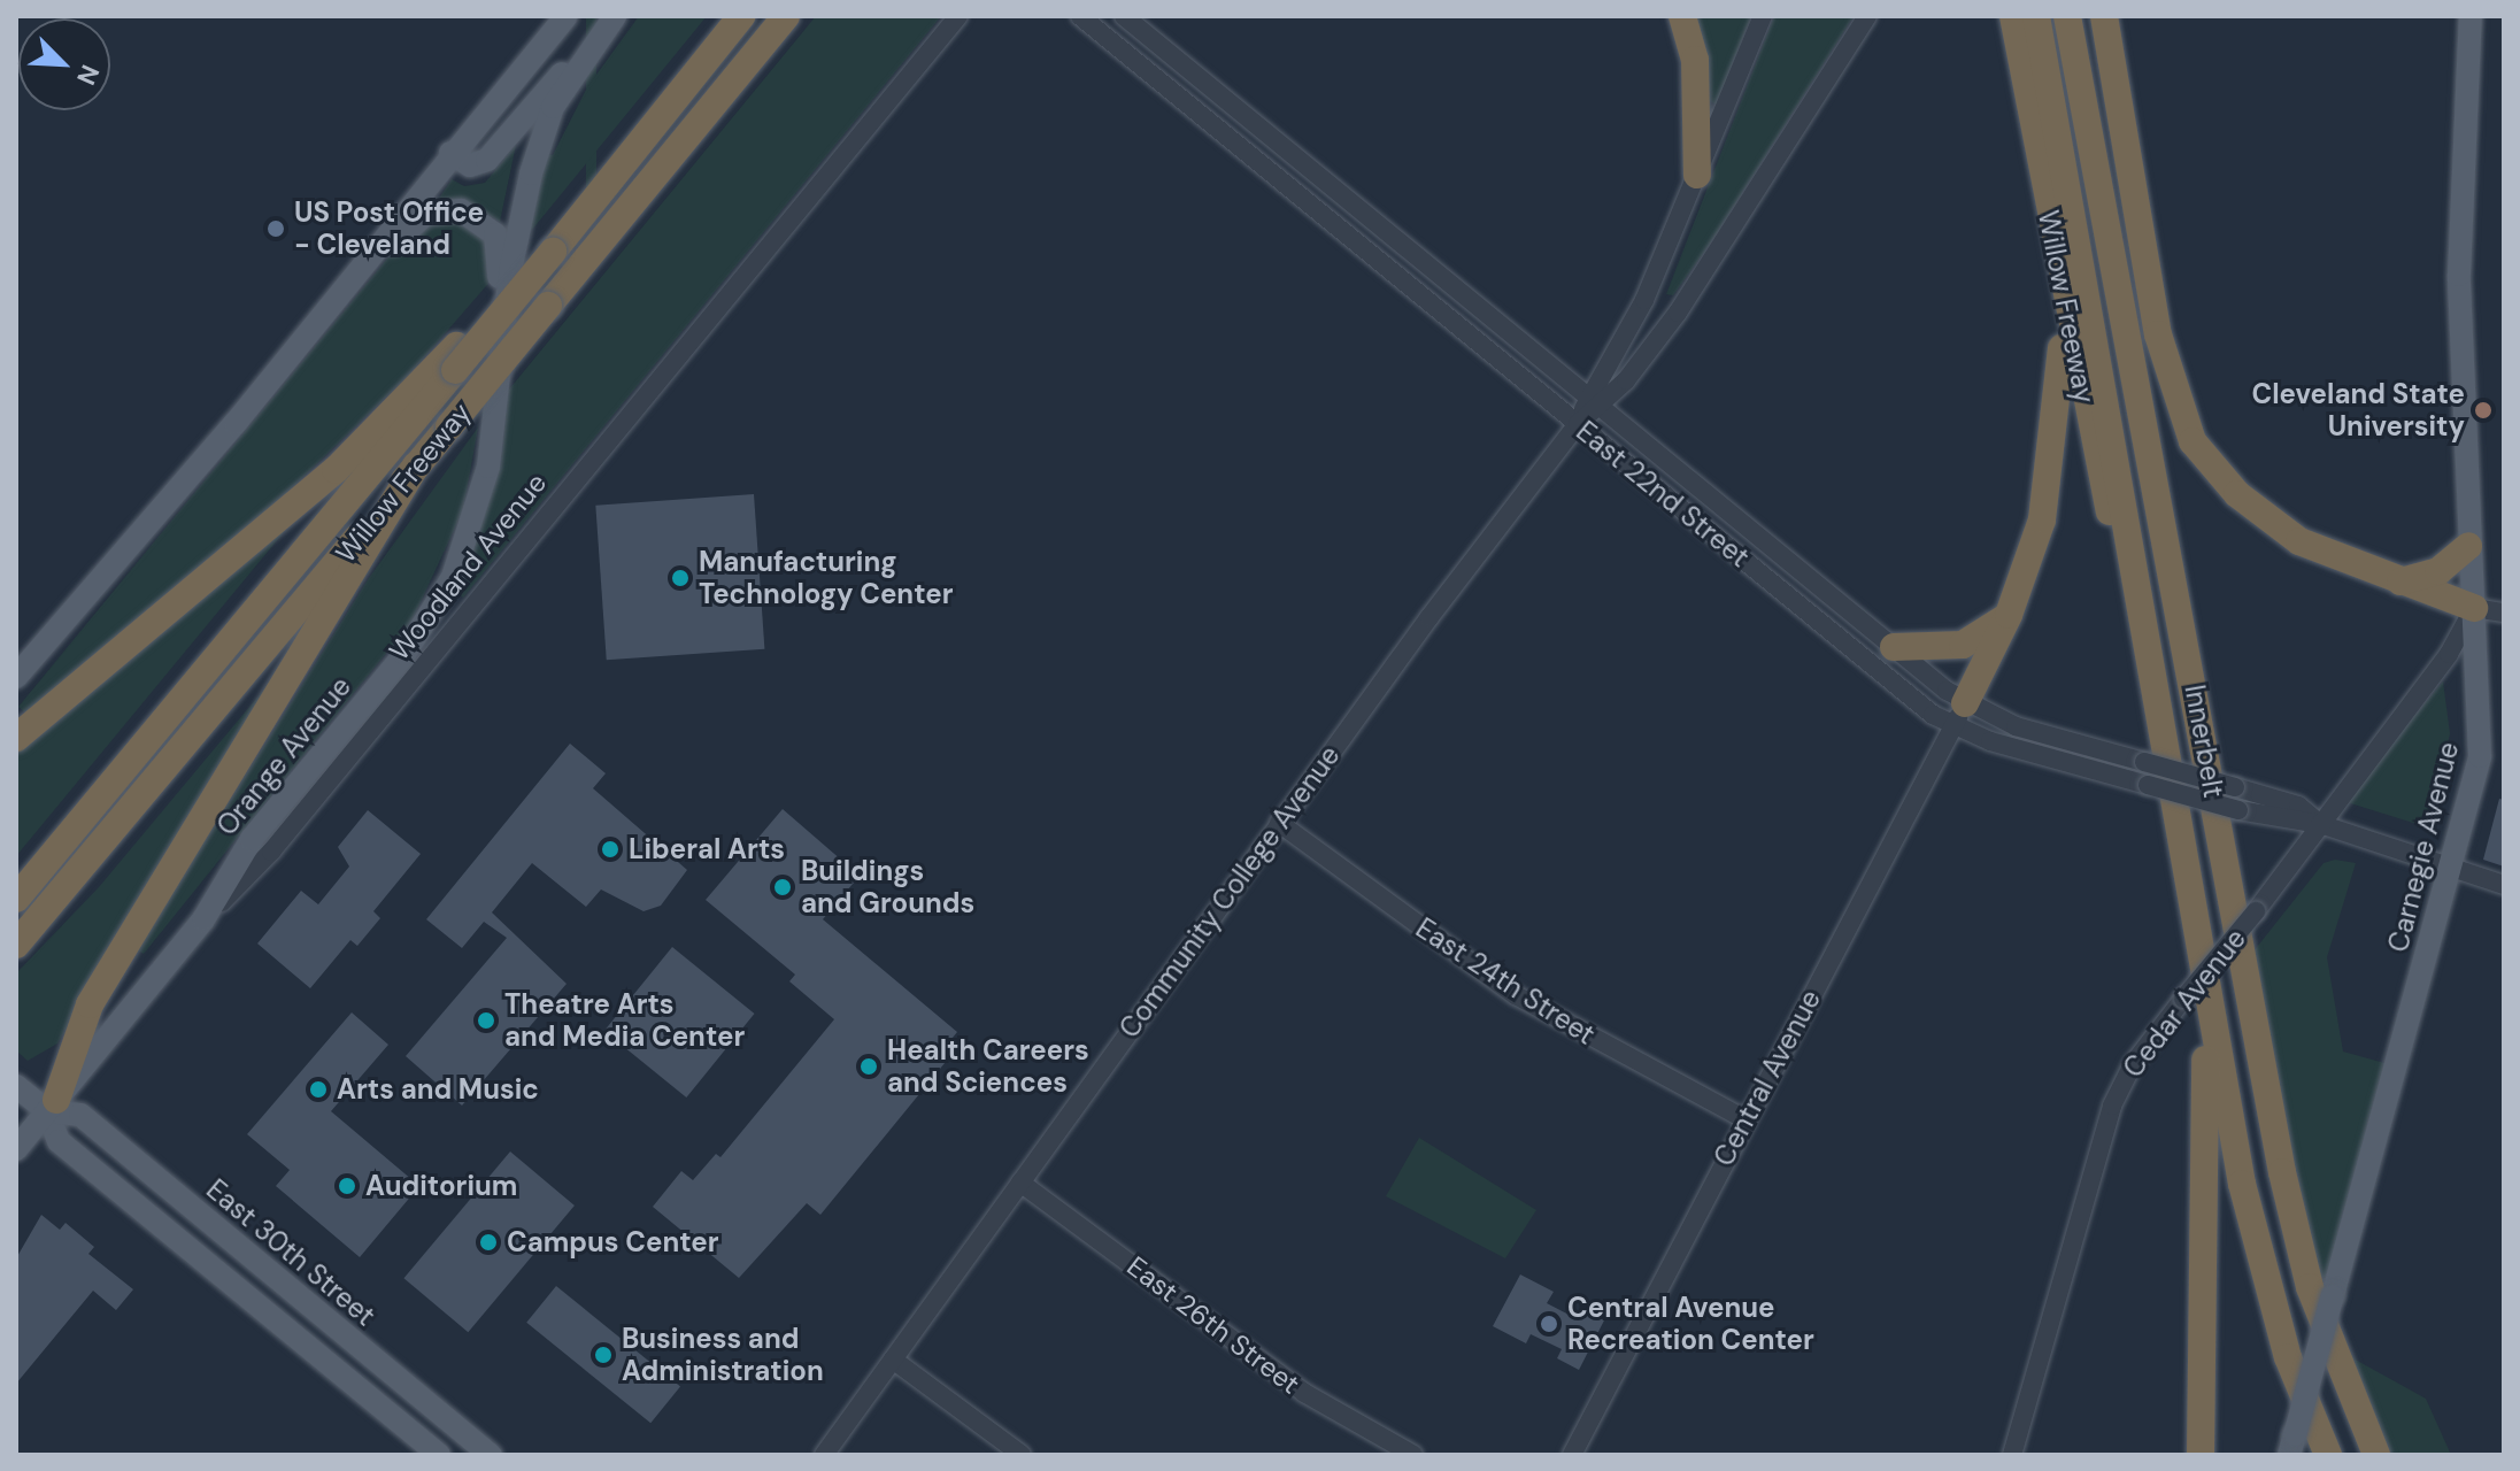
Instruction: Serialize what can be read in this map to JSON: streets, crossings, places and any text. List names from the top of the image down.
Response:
{
  "streets": {
    "highway": ["Willow Freeway", "Innerbelt"],
    "main road": [
      "Woodland Avenue",
      "Orange Avenue",
      "Carnegie Avenue",
      "East 30th Street"
    ],
    "street": [
      "East 22nd Street",
      "Community College Avenue",
      "East 24th Street",
      "Cedar Avenue",
      "Central Avenue",
      "East 26th Street"
    ]
  },
  "crossings": [
    ["Willow Freeway", "Innerbelt"],
    ["East 22nd Street", "Carnegie Avenue"],
    ["East 22nd Street", "Community College Avenue"],
    ["East 22nd Street", "Cedar Avenue"],
    ["East 22nd Street", "Central Avenue"],
    ["Woodland Avenue", "Orange Avenue"],
    ["Woodland Avenue", "East 30th Street"],
    ["Innerbelt", "Cedar Avenue"],
    ["Carnegie Avenue", "Cedar Avenue"],
    ["Community College Avenue", "East 24th Street"],
    ["Community College Avenue", "East 26th Street"],
    ["East 24th Street", "Central Avenue"]
  ],
  "places": [
    "US Post Office - Cleveland",
    "Cleveland State University",
    "Manufacturing Technology Center",
    "Liberal Arts",
    "Buildings and Grounds",
    "Theatre Arts and Media Center",
    "Health Careers and Sciences",
    "Arts and Music",
    "Auditorium",
    "Campus Center",
    "Central Avenue Recreation Center",
    "Business and Administration"
  ],
  "north": "bottom right"
}
